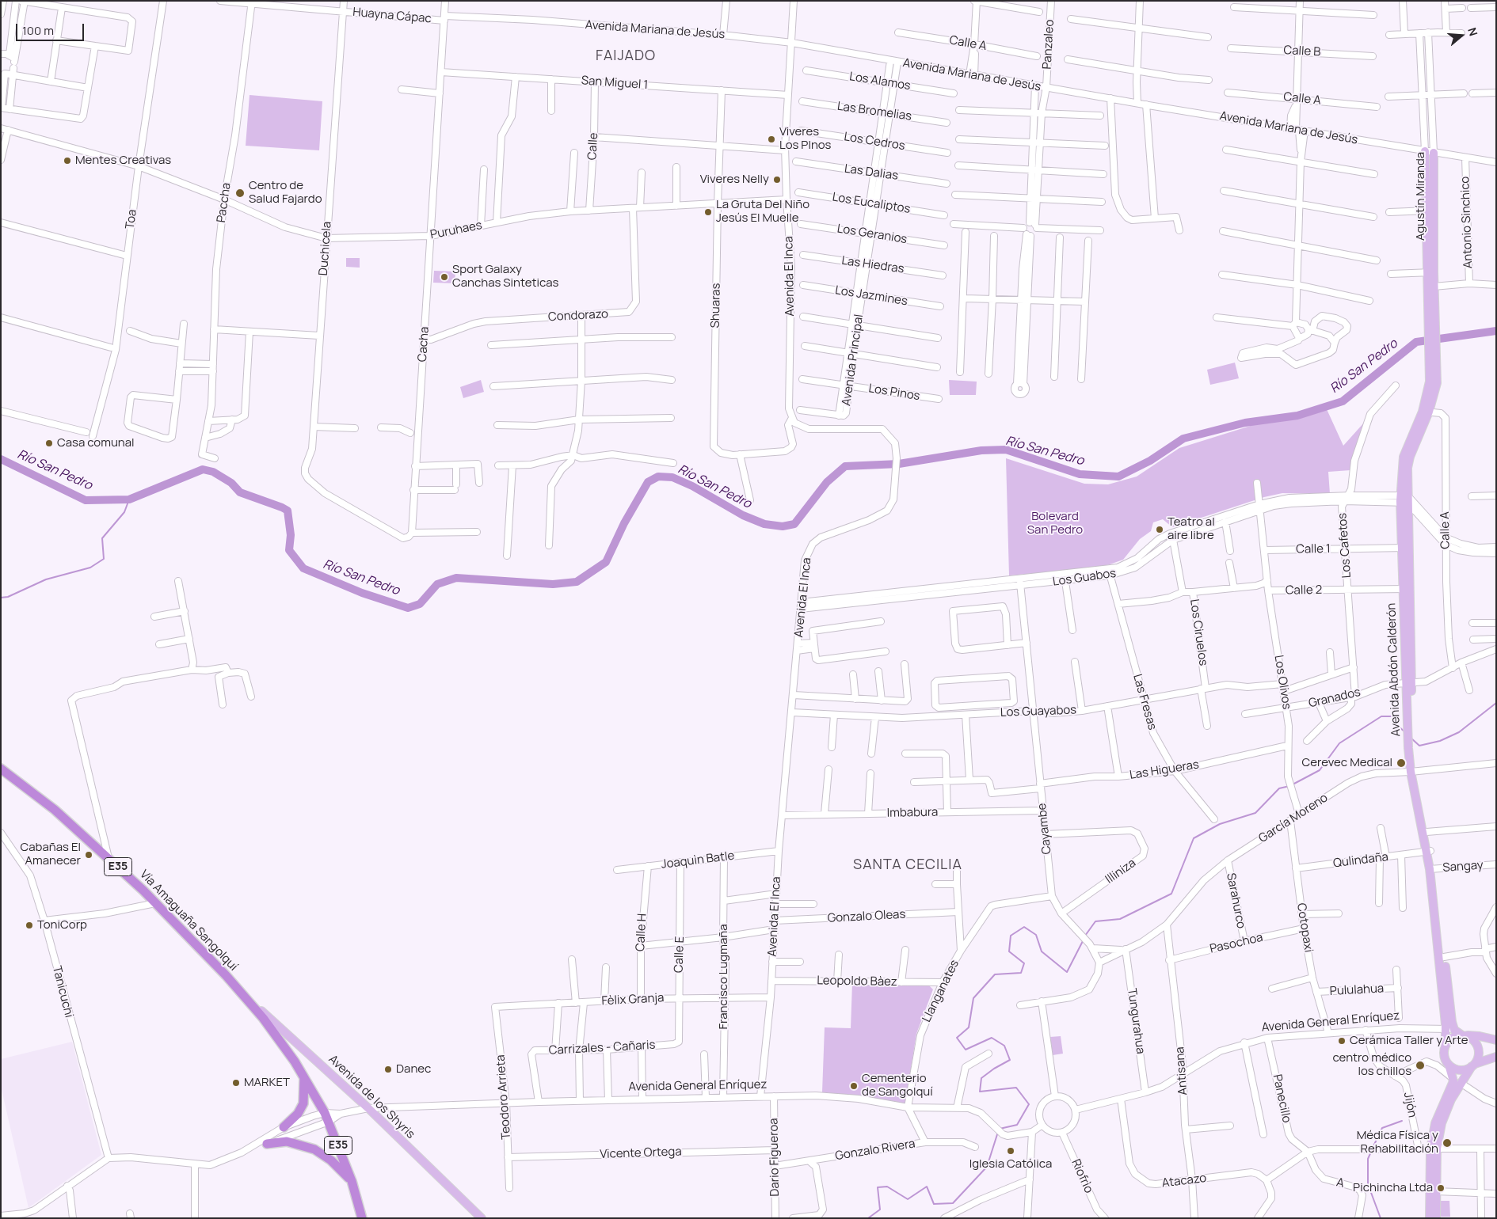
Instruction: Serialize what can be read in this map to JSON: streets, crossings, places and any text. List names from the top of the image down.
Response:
{
  "streets": {
    "highway": ["E35", "Vía Amaguaña Sangolquí"],
    "main road": ["Agustín Miranda", "Avenida Abdón Calderón", "Avenida de los Shyris"],
    "street": [
      "Huayna Cápac",
      "Avenida Mariana de Jesús",
      "Calle A",
      "Panzaleo",
      "Calle B",
      "Los Alamos",
      "San Miguel 1",
      "Las Bromelias",
      "Los Cedros",
      "Calle",
      "Las Dalias",
      "Paccha",
      "Los Eucaliptos",
      "Toa",
      "Antonio Sinchico",
      "Puruhaes",
      "Los Geranios",
      "Duchicela",
      "Las Hiedras",
      "Avenida El Inca",
      "Los Jazmines",
      "Shuaras",
      "Condorazo",
      "Cacha",
      "Avenida Principal",
      "Los Pinos",
      "Los Cafetos",
      "Calle 1",
      "Los Guabos",
      "Calle 2",
      "Los Ciruelos",
      "Los Olivos",
      "Granados",
      "Las Fresas",
      "Los Guayabos",
      "Las Higueras",
      "Imbabura",
      "García Moreno",
      "Cayambe",
      "Joaquìn Batle",
      "Qulindaña",
      "Sangay",
      "Illiniza",
      "Sarahurco",
      "Gonzalo Oleas",
      "Cotopaxi",
      "Calle H",
      "Pasochoa",
      "Calle E",
      "Francisco Lugmaña",
      "Leopoldo Bàez",
      "Pululahua",
      "Llanganates",
      "Tanicuchi",
      "Fèlix Granja",
      "Tungurahua",
      "Avenida General Enríquez",
      "Carrizales - Cañaris",
      "Antisana",
      "Teodoro Arrieta",
      "Panecillo",
      "Jijón",
      "Gonzalo Rivera",
      "Vicente Ortega",
      "Dario Figueroa",
      "Riofrìo",
      "Atacazo",
      "A"
    ]
  },
  "crossings": [
    ["Huayna Cápac", "Avenida Mariana de Jesús"],
    ["Huayna Cápac", "Paccha"],
    ["Huayna Cápac", "Duchicela"],
    ["Huayna Cápac", "Cacha"],
    ["Avenida Mariana de Jesús", "Panzaleo"],
    ["Avenida Mariana de Jesús", "Agustín Miranda"],
    ["Avenida Mariana de Jesús", "Antonio Sinchico"],
    ["Avenida Mariana de Jesús", "Avenida El Inca"],
    ["Avenida Mariana de Jesús", "Cacha"],
    ["Avenida Mariana de Jesús", "Avenida Principal"],
    ["Calle A", "Avenida Abdón Calderón"],
    ["Calle A", "Granados"],
    ["Los Alamos", "Avenida Principal"],
    ["San Miguel 1", "Calle"],
    ["San Miguel 1", "Avenida El Inca"],
    ["San Miguel 1", "Shuaras"],
    ["San Miguel 1", "Cacha"],
    ["Las Bromelias", "Avenida Principal"],
    ["Los Cedros", "Avenida Principal"],
    ["Calle", "Puruhaes"],
    ["Las Dalias", "Avenida Principal"],
    ["Agustín Miranda", "Avenida Abdón Calderón"],
    ["Paccha", "Puruhaes"],
    ["Los Eucaliptos", "Avenida Principal"],
    ["Toa", "Puruhaes"],
    ["Puruhaes", "Duchicela"],
    ["Puruhaes", "Avenida El Inca"],
    ["Puruhaes", "Shuaras"],
    ["Puruhaes", "Condorazo"],
    ["Puruhaes", "Cacha"],
    ["Los Geranios", "Avenida Principal"],
    ["Duchicela", "Cacha"],
    ["Las Hiedras", "Avenida Principal"],
    ["Avenida El Inca", "Shuaras"],
    ["Avenida El Inca", "Los Guabos"],
    ["Avenida El Inca", "Los Guayabos"],
    ["Avenida El Inca", "Imbabura"],
    ["Avenida El Inca", "Joaquìn Batle"],
    ["Avenida El Inca", "Gonzalo Oleas"],
    ["Avenida El Inca", "Leopoldo Bàez"],
    ["Avenida El Inca", "Fèlix Granja"],
    ["Avenida El Inca", "Avenida General Enríquez"],
    ["Los Jazmines", "Avenida Principal"],
    ["Condorazo", "Cacha"],
    ["Avenida Principal", "Los Pinos"],
    ["Los Cafetos", "Calle 1"],
    ["Los Cafetos", "Los Guabos"],
    ["Los Cafetos", "Calle 2"],
    ["Los Cafetos", "Granados"],
    ["Calle 1", "Avenida Abdón Calderón"],
    ["Calle 1", "Los Olivos"],
    ["Los Guabos", "Los Ciruelos"],
    ["Los Guabos", "Avenida Abdón Calderón"],
    ["Los Guabos", "Los Olivos"],
    ["Los Guabos", "Las Fresas"],
    ["Los Guabos", "Cayambe"],
    ["Calle 2", "Avenida Abdón Calderón"],
    ["Calle 2", "Los Olivos"],
    ["Los Ciruelos", "Los Guayabos"],
    ["Avenida Abdón Calderón", "Granados"],
    ["Avenida Abdón Calderón", "García Moreno"],
    ["Avenida Abdón Calderón", "Qulindaña"],
    ["Avenida Abdón Calderón", "Sangay"],
    ["Avenida Abdón Calderón", "Avenida General Enríquez"],
    ["Los Olivos", "Granados"],
    ["Los Olivos", "Los Guayabos"],
    ["Los Olivos", "Las Higueras"],
    ["Los Olivos", "García Moreno"],
    ["Las Fresas", "Los Guayabos"],
    ["Las Fresas", "Las Higueras"],
    ["Los Guayabos", "Cayambe"],
    ["Las Higueras", "Cayambe"],
    ["Imbabura", "Cayambe"],
    ["García Moreno", "Cayambe"],
    ["García Moreno", "Sarahurco"],
    ["García Moreno", "Cotopaxi"],
    ["García Moreno", "Tungurahua"],
    ["García Moreno", "Antisana"],
    ["Cayambe", "Illiniza"],
    ["Cayambe", "Llanganates"],
    ["Joaquìn Batle", "Calle H"],
    ["Joaquìn Batle", "Calle E"],
    ["Joaquìn Batle", "Francisco Lugmaña"],
    ["Qulindaña", "Cotopaxi"],
    ["E35", "Vía Amaguaña Sangolquí"],
    ["E35", "Avenida General Enríquez"],
    ["Sarahurco", "Pasochoa"],
    ["Vía Amaguaña Sangolquí", "Avenida de los Shyris"],
    ["Cotopaxi", "Pasochoa"],
    ["Cotopaxi", "Pululahua"],
    ["Cotopaxi", "Avenida General Enríquez"],
    ["Calle H", "Fèlix Granja"],
    ["Pasochoa", "Antisana"],
    ["Calle E", "Fèlix Granja"],
    ["Calle E", "Carrizales - Cañaris"],
    ["Francisco Lugmaña", "Fèlix Granja"],
    ["Francisco Lugmaña", "Avenida General Enríquez"],
    ["Leopoldo Bàez", "Llanganates"],
    ["Llanganates", "Avenida General Enríquez"],
    ["Tanicuchi", "Avenida General Enríquez"],
    ["Fèlix Granja", "Teodoro Arrieta"],
    ["Tungurahua", "Avenida General Enríquez"],
    ["Avenida General Enríquez", "Carrizales - Cañaris"],
    ["Avenida General Enríquez", "Antisana"],
    ["Avenida General Enríquez", "Avenida de los Shyris"],
    ["Avenida General Enríquez", "Teodoro Arrieta"],
    ["Avenida General Enríquez", "Panecillo"],
    ["Avenida General Enríquez", "Jijón"],
    ["Avenida General Enríquez", "Dario Figueroa"],
    ["Avenida General Enríquez", "Riofrìo"],
    ["Avenida General Enríquez", "Atacazo"],
    ["Antisana", "Atacazo"],
    ["Teodoro Arrieta", "Vicente Ortega"],
    ["Panecillo", "A"],
    ["Gonzalo Rivera", "Dario Figueroa"],
    ["Vicente Ortega", "Dario Figueroa"]
  ],
  "districts": ["FAIJADO", "SANTA CECILIA"],
  "water": ["Río San Pedro"],
  "parks": ["Bolevard San Pedro"],
  "places": [
    "Viveres Los PInos",
    "Mentes Creativas",
    "Viveres Nelly",
    "Centro de Salud Fajardo",
    "La Gruta Del Niño Jesús El Muelle",
    "Sport Galaxy Canchas Sinteticas",
    "Casa comunal",
    "Teatro al aire libre",
    "Cerevec Medical",
    "Cabañas El Amanecer",
    "ToniCorp",
    "Cerámica Taller y Arte",
    "centro médico los chillos",
    "Danec",
    "MARKET",
    "Cementerio de Sangolquí",
    "Médica Física y Rehabilitación",
    "Iglesia Católica",
    "Pichincha Ltda"
  ],
  "scale_bar": "100 m",
  "north": "right"
}
